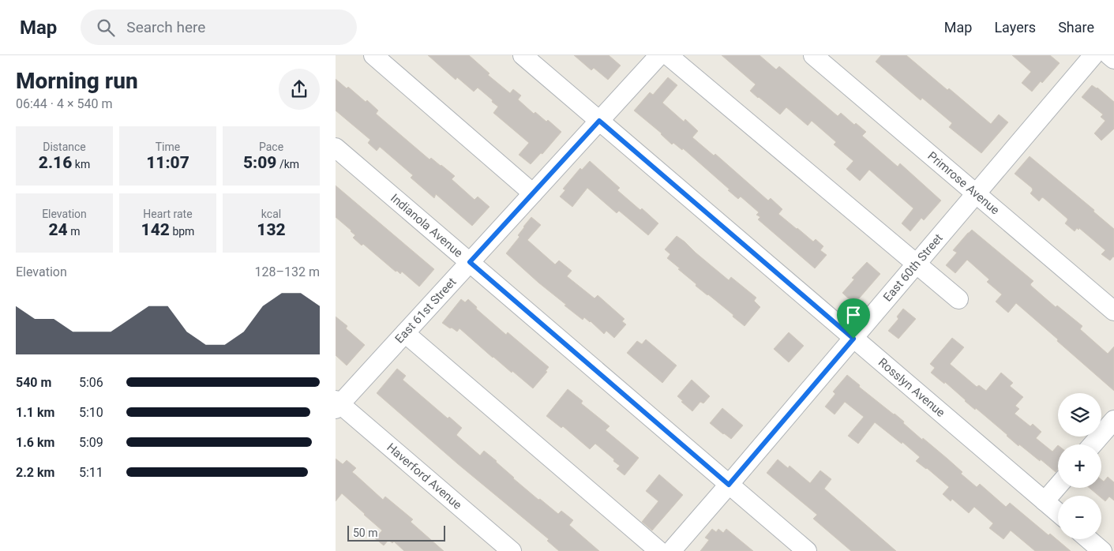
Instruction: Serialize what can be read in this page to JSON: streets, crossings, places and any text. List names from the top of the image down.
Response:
{
  "streets": {
    "street": [
      "Primrose Avenue",
      "Indianola Avenue",
      "East 60th Street",
      "East 61st Street",
      "Rosslyn Avenue",
      "Haverford Avenue"
    ]
  },
  "crossings": [
    ["Primrose Avenue", "East 60th Street"],
    ["Indianola Avenue", "East 60th Street"],
    ["Indianola Avenue", "East 61st Street"],
    ["East 60th Street", "Rosslyn Avenue"],
    ["East 61st Street", "Rosslyn Avenue"],
    ["East 61st Street", "Haverford Avenue"]
  ],
  "scale_bar": "50 m",
  "page": {
    "header": "Map",
    "search": "Search here",
    "nav": ["Map", "Layers", "Share"],
    "heading": ["Morning run", "06:44 · 4 × 540 m"],
    "stats": [
      ["Distance", "2.16 km"],
      ["Time", "11:07"],
      ["Pace", "5:09 /km"],
      ["Elevation", "24 m"],
      ["Heart rate", "142 bpm"],
      ["kcal", "132"]
    ],
    "chart": ["Elevation", "128–132 m"],
    "list": [
      {
        "name": "540 m",
        "note": "5:06"
      },
      {
        "name": "1.1 km",
        "note": "5:10"
      },
      {
        "name": "1.6 km",
        "note": "5:09"
      },
      {
        "name": "2.2 km",
        "note": "5:11"
      }
    ],
    "map_buttons": ["+", "−"],
    "scale": "50 m"
  }
}
